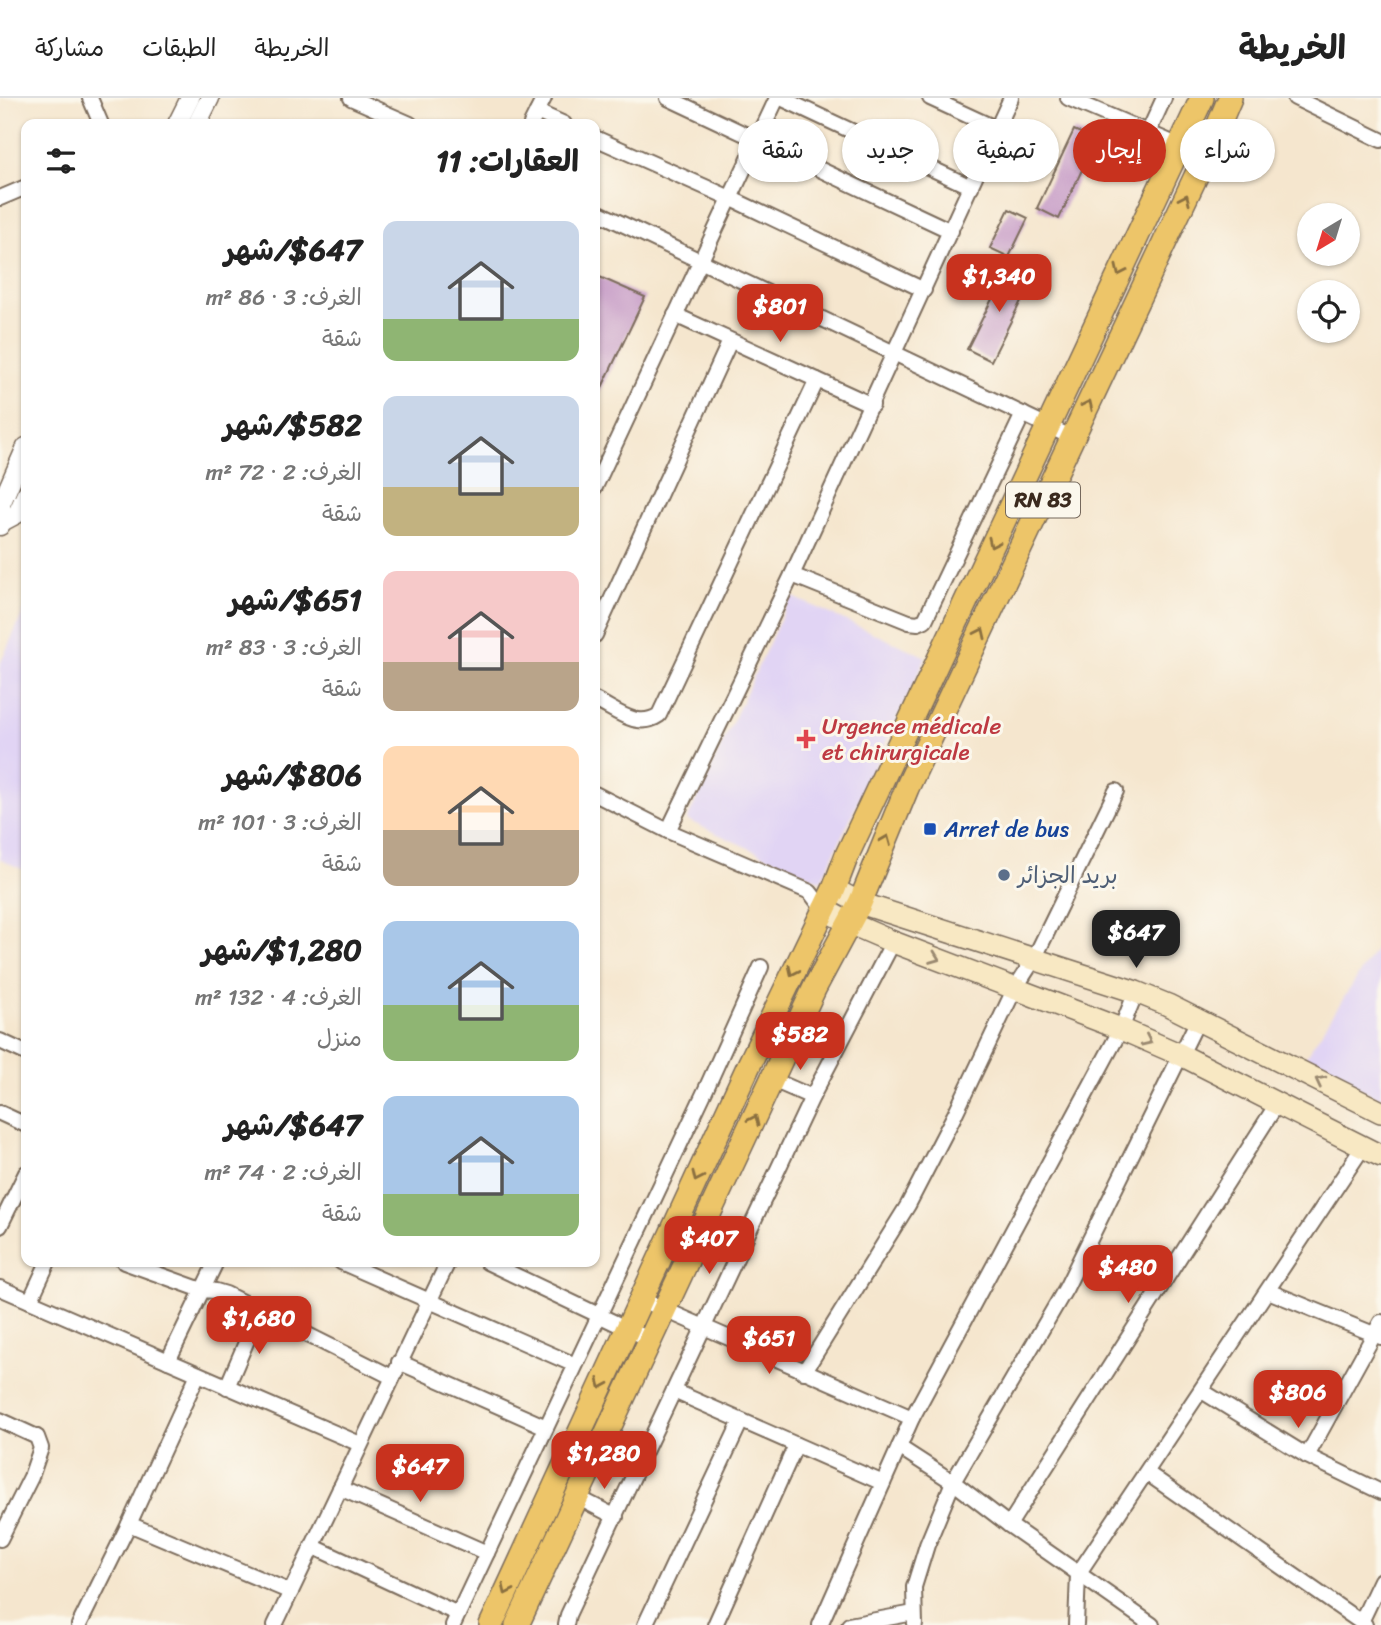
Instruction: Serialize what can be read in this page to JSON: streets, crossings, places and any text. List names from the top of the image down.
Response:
{
  "streets": {
    "main road": ["RN 83"]
  },
  "places": {
    "health": ["Urgence médicale et chirurgicale"],
    "transit": ["Arret de bus"],
    "other": ["بريد الجزائر"]
  },
  "north": "bottom left",
  "page": {
    "header": "الخريطة",
    "nav": ["الخريطة", "الطبقات", "مشاركة"],
    "chip": [
      "شراء",
      "إيجار",
      "تصفية",
      "جديد",
      "شقة"
    ],
    "heading": "العقارات: 11",
    "list": [
      {
        "name": "$647/شهر",
        "note": "الغرف: 3 · 86 m² · شقة"
      },
      {
        "name": "$582/شهر",
        "note": "الغرف: 2 · 72 m² · شقة"
      },
      {
        "name": "$651/شهر",
        "note": "الغرف: 3 · 83 m² · شقة"
      },
      {
        "name": "$806/شهر",
        "note": "الغرف: 3 · 101 m² · شقة"
      },
      {
        "name": "$1,280/شهر",
        "note": "الغرف: 4 · 132 m² · منزل"
      },
      {
        "name": "$647/شهر",
        "note": "الغرف: 2 · 74 m² · شقة"
      }
    ],
    "price": [
      "$1,340",
      "$801",
      "$647",
      "$582",
      "$407",
      "$480",
      "$1,680",
      "$651",
      "$806",
      "$1,280",
      "$647"
    ]
  }
}
